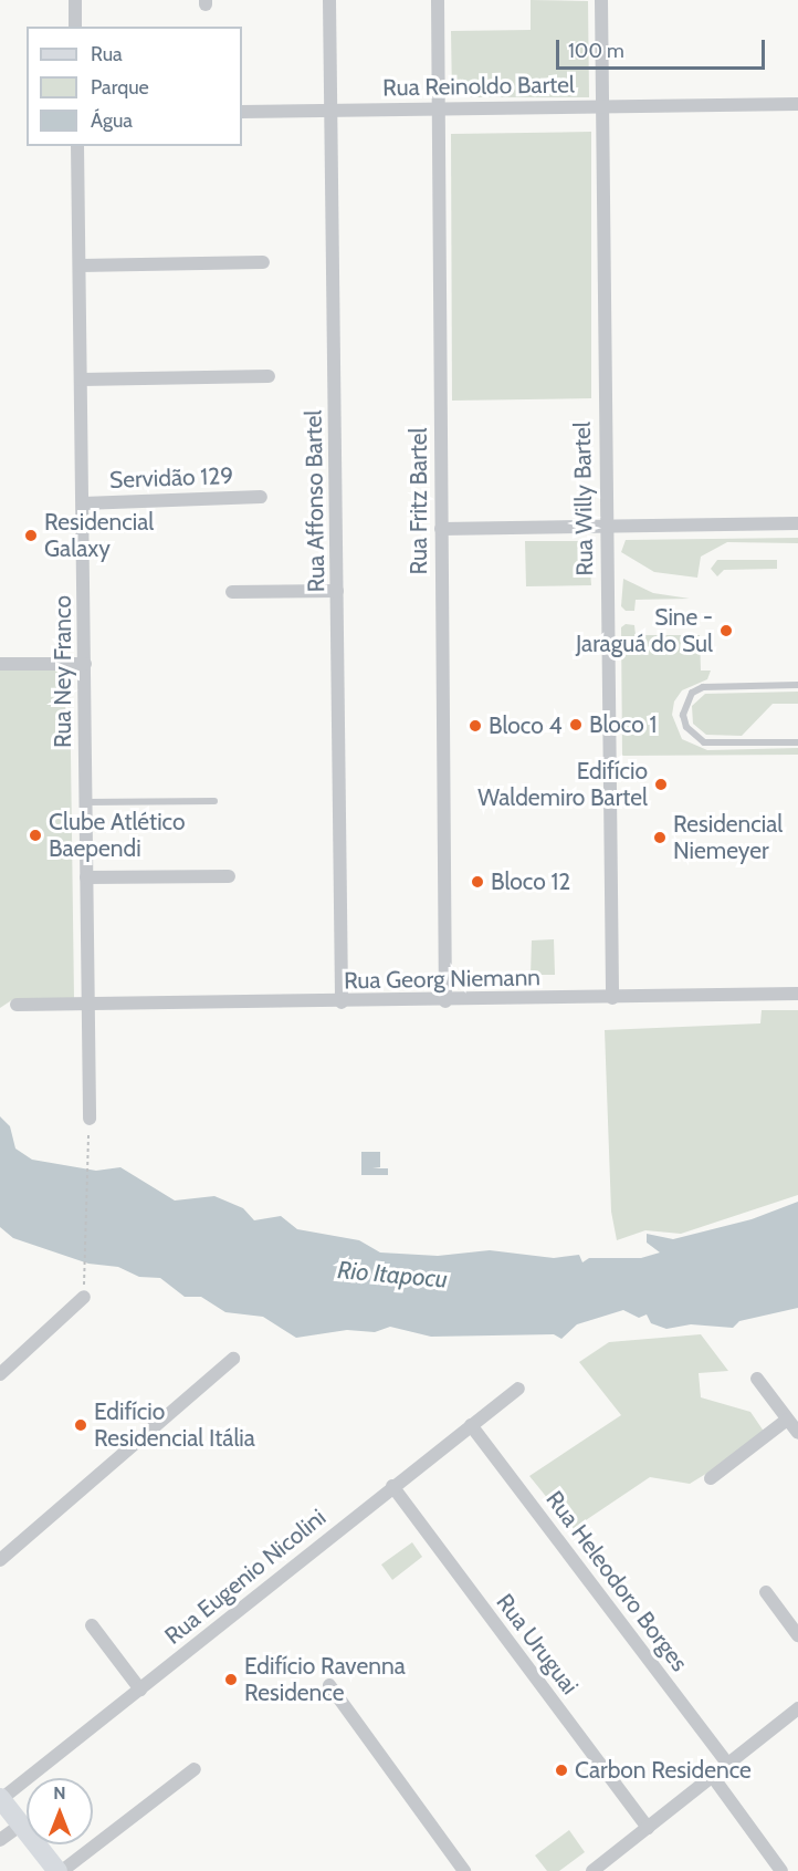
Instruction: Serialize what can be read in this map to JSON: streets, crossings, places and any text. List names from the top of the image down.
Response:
{
  "streets": {
    "street": [
      "Rua Reinoldo Bartel",
      "Servidão 129",
      "Rua Willy Bartel",
      "Rua Affonso Bartel",
      "Rua Fritz Bartel",
      "Rua Ney Franco",
      "Rua Georg Niemann",
      "Rua Eugenio Nicolini",
      "Rua Heleodoro Borges",
      "Rua Uruguai"
    ]
  },
  "crossings": [
    ["Rua Reinoldo Bartel", "Rua Willy Bartel"],
    ["Rua Reinoldo Bartel", "Rua Affonso Bartel"],
    ["Rua Reinoldo Bartel", "Rua Fritz Bartel"],
    ["Servidão 129", "Rua Ney Franco"],
    ["Rua Willy Bartel", "Rua Georg Niemann"],
    ["Rua Affonso Bartel", "Rua Georg Niemann"],
    ["Rua Fritz Bartel", "Rua Georg Niemann"],
    ["Rua Ney Franco", "Rua Georg Niemann"],
    ["Rua Eugenio Nicolini", "Rua Heleodoro Borges"],
    ["Rua Eugenio Nicolini", "Rua Uruguai"]
  ],
  "water": ["Rio Itapocu"],
  "places": [
    "Residencial Galaxy",
    "Sine - Jaraguá do Sul",
    "Bloco 1",
    "Bloco 4",
    "Edifício Waldemiro Bartel",
    "Clube Atlético Baependi",
    "Residencial Niemeyer",
    "Bloco 12",
    "Edifício Residencial Itália",
    "Edifício Ravenna Residence",
    "Carbon Residence"
  ],
  "legend": ["Rua", "Parque", "Água"],
  "scale_bar": "100 m",
  "north": "top"
}
